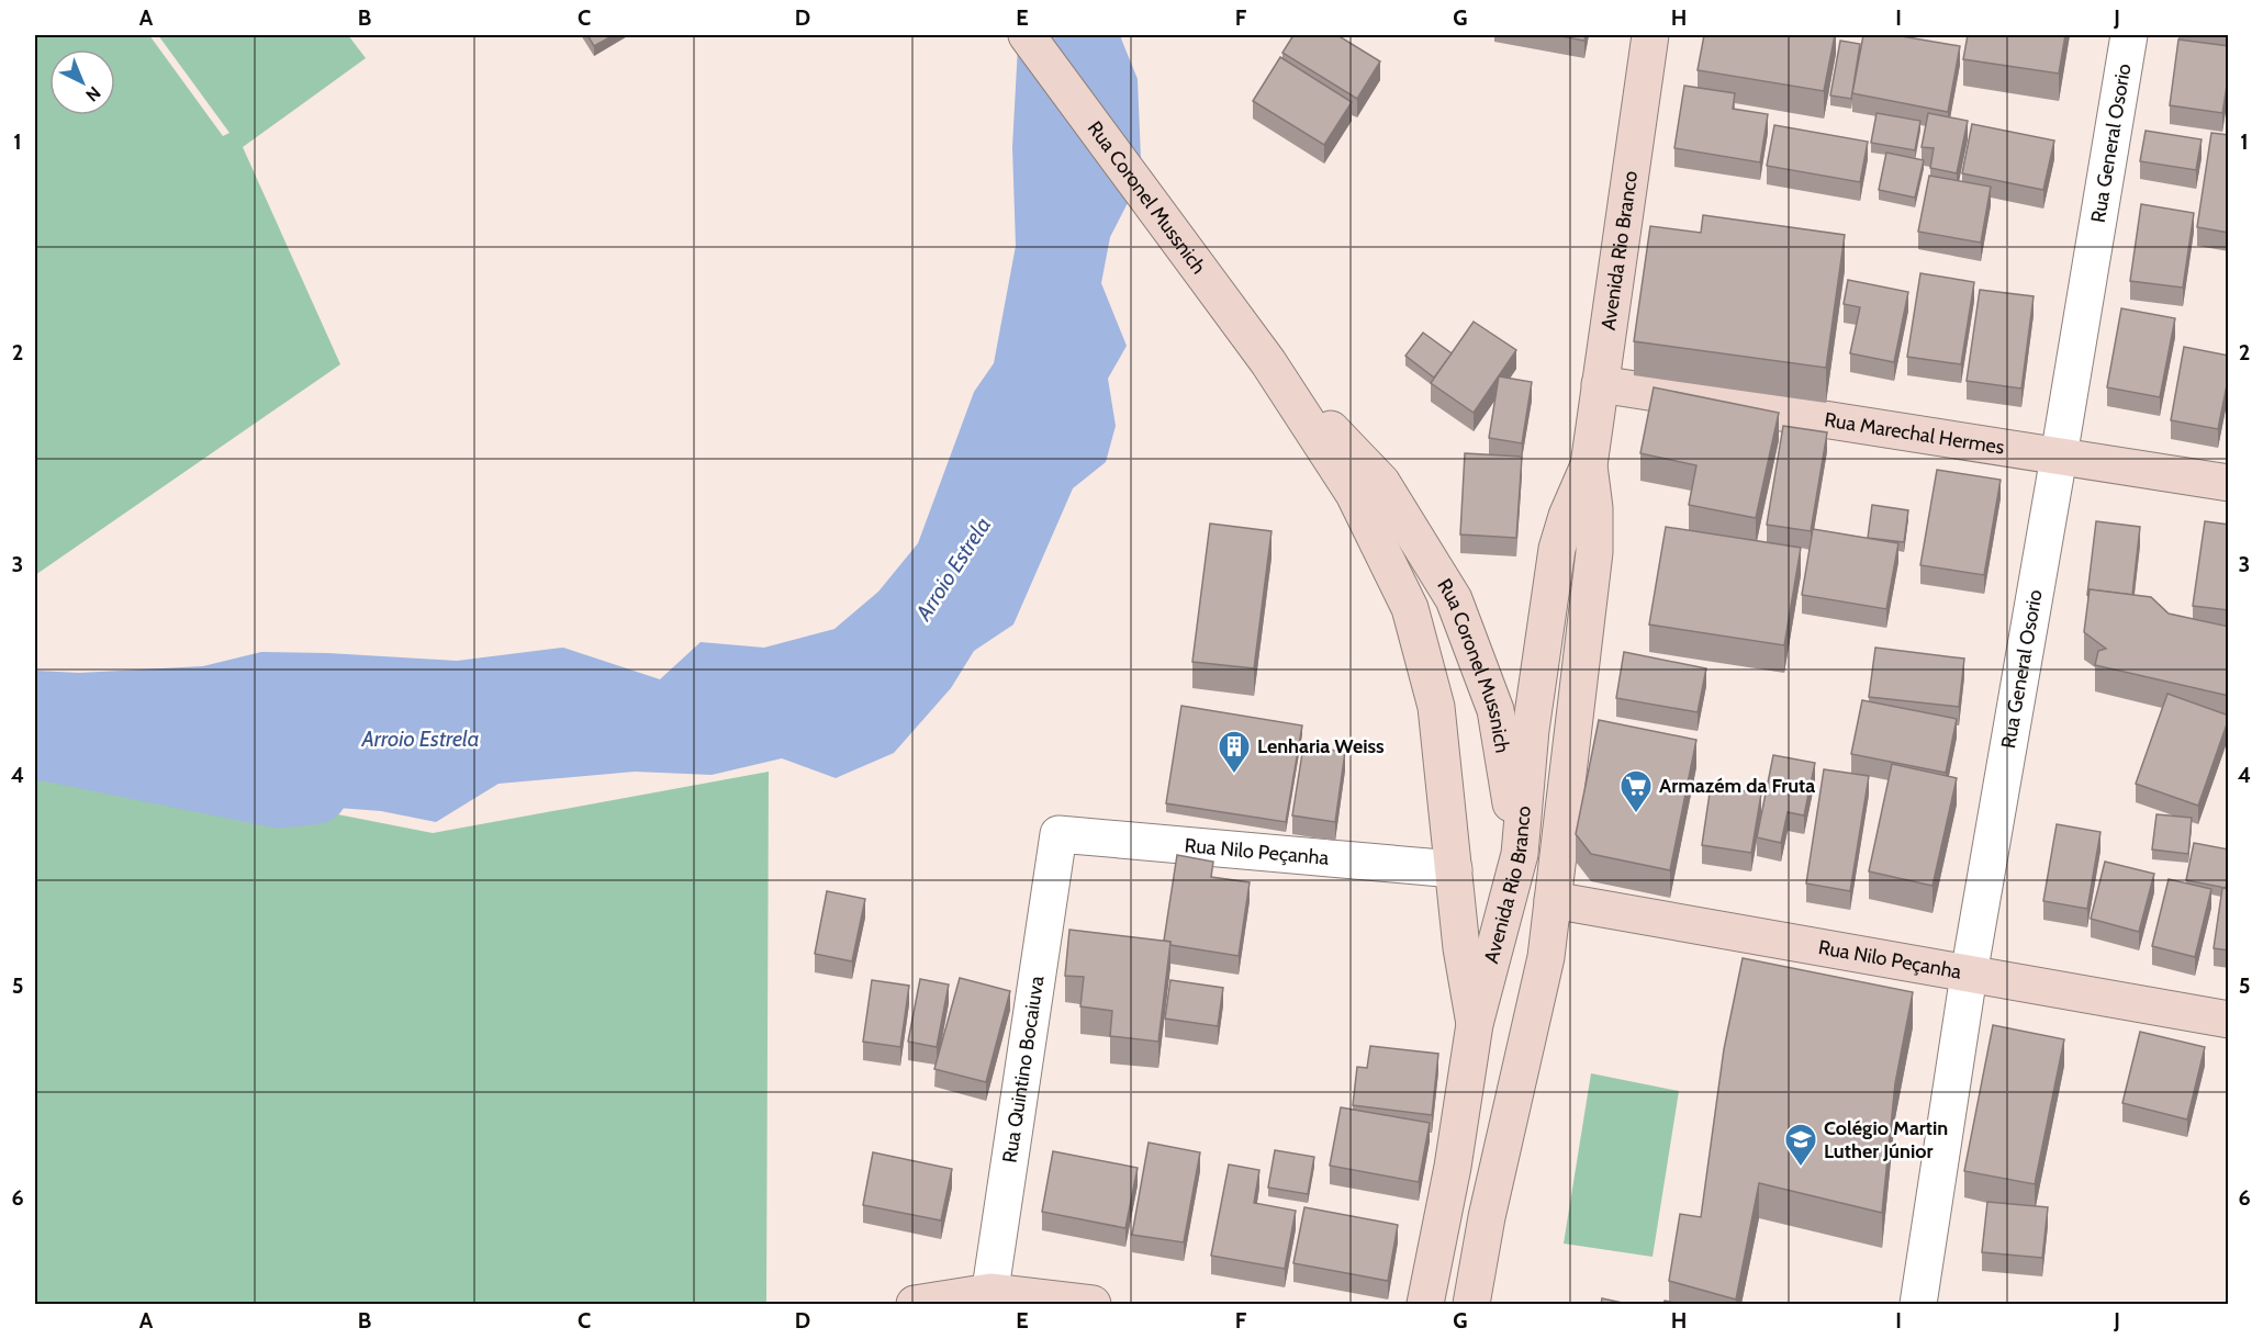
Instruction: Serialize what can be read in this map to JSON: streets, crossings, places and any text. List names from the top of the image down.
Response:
{
  "streets": {
    "street": [
      "Rua General Osorio",
      "Rua Coronel Mussnich",
      "Avenida Rio Branco",
      "Rua Marechal Hermes",
      "Rua Nilo Peçanha",
      "Rua Quintino Bocaiuva"
    ]
  },
  "crossings": [
    ["Rua General Osorio", "Rua Marechal Hermes"],
    ["Rua General Osorio", "Rua Nilo Peçanha"],
    ["Rua Coronel Mussnich", "Avenida Rio Branco"],
    ["Rua Coronel Mussnich", "Rua Nilo Peçanha"],
    ["Avenida Rio Branco", "Rua Marechal Hermes"],
    ["Avenida Rio Branco", "Rua Nilo Peçanha"],
    ["Rua Nilo Peçanha", "Rua Quintino Bocaiuva"]
  ],
  "water": ["Arroio Estrela"],
  "places": {
    "building": ["Lenharia Weiss"],
    "supermarket": ["Armazém da Fruta"],
    "school or university": ["Colégio Martin Luther Júnior"]
  },
  "north": "bottom right",
  "grid": {
    "columns": [
      "A",
      "B",
      "C",
      "D",
      "E",
      "F",
      "G",
      "H",
      "I",
      "J"
    ],
    "rows": [
      "1",
      "2",
      "3",
      "4",
      "5",
      "6"
    ]
  }
}
